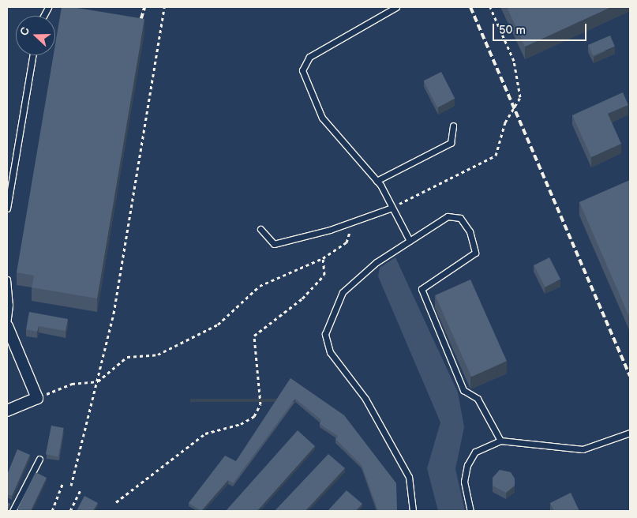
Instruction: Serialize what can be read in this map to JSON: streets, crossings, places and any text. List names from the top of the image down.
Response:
{
  "scale_bar": "50 m",
  "north": "left"
}
